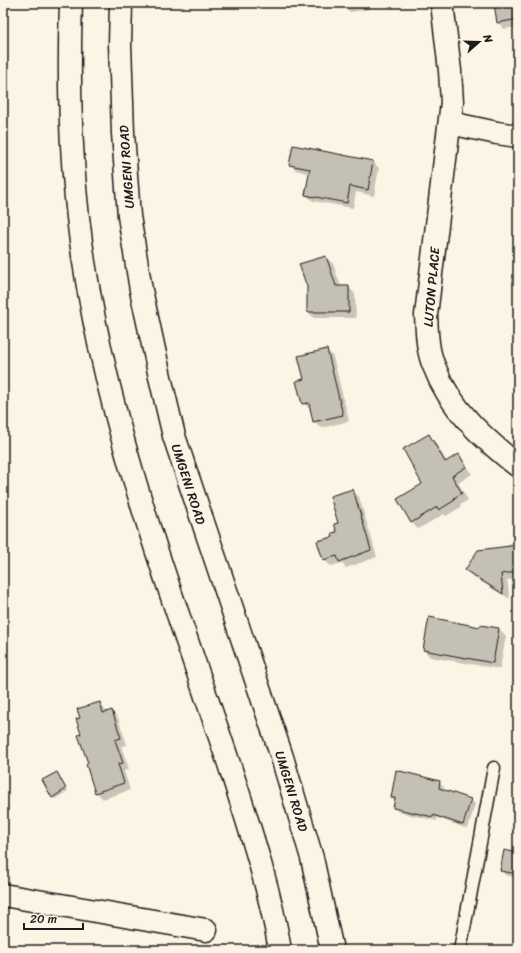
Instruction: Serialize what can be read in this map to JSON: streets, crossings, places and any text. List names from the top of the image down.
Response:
{
  "streets": {
    "main road": ["UMGENI ROAD", "LUTON PLACE"]
  },
  "scale_bar": "20 m",
  "north": "right"
}
